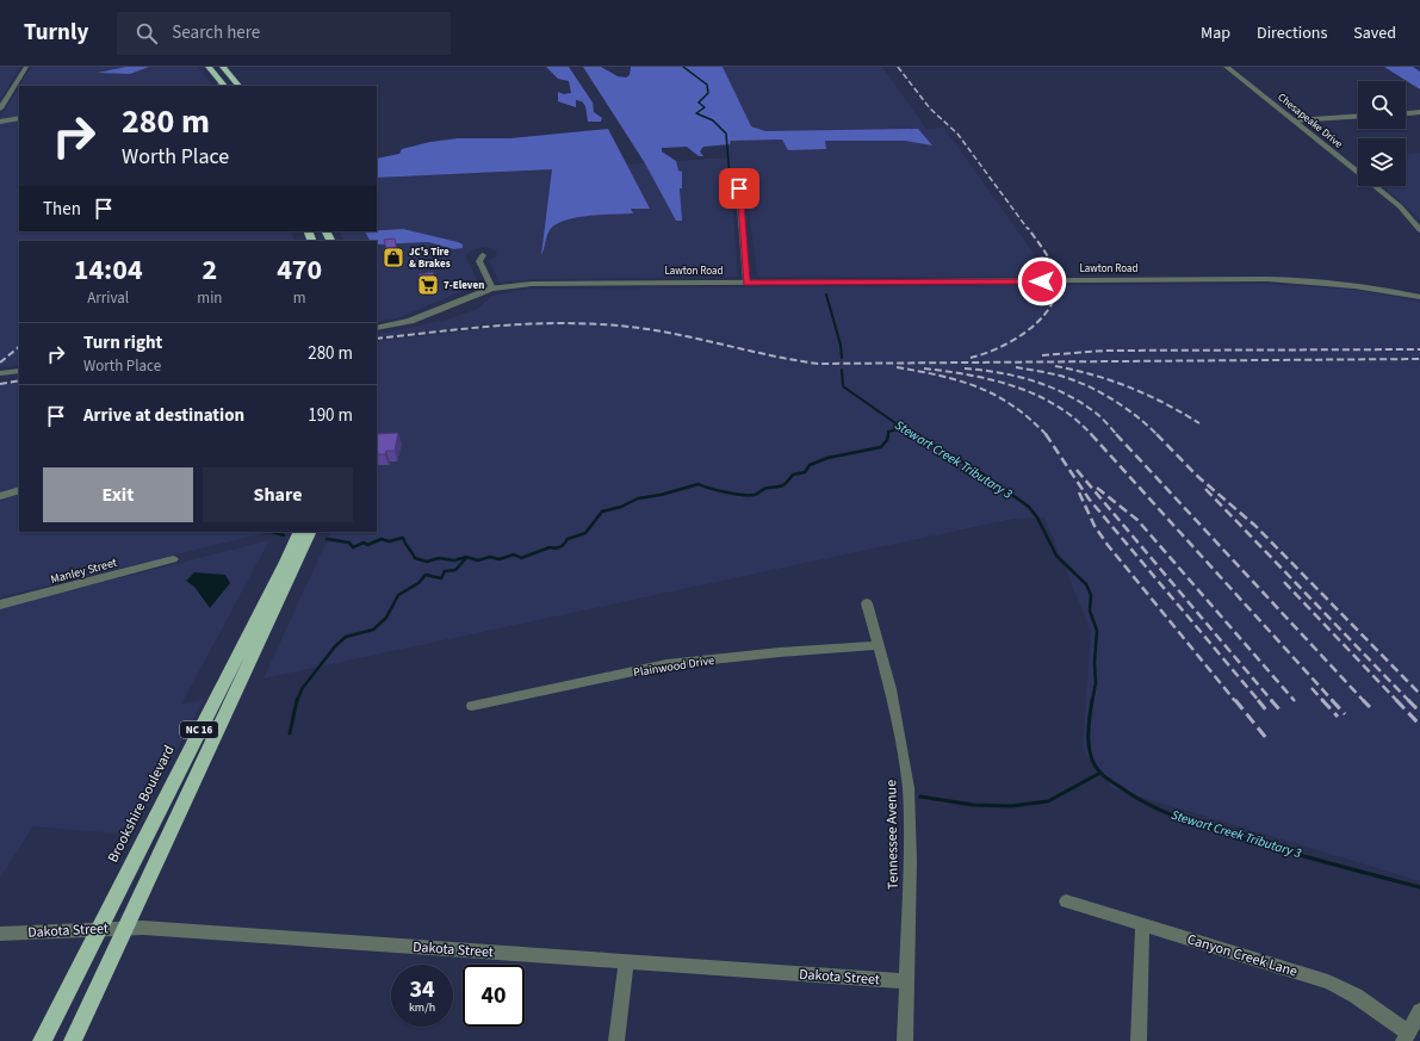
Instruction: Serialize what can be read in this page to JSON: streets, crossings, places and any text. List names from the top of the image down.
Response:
{
  "streets": {
    "highway": ["NC 16", "Brookshire Boulevard"],
    "street": [
      "Chesapeake Drive",
      "Lawton Road",
      "Manley Street",
      "Plainwood Drive",
      "Tennessee Avenue",
      "Dakota Street",
      "Canyon Creek Lane"
    ]
  },
  "crossings": [
    ["Plainwood Drive", "Tennessee Avenue"],
    ["NC 16", "Dakota Street"],
    ["Brookshire Boulevard", "Dakota Street"],
    ["Tennessee Avenue", "Dakota Street"]
  ],
  "water": ["Stewart Creek Tributary 3"],
  "places": {
    "shop": ["JC's Tire & Brakes"],
    "supermarket": ["7-Eleven"]
  },
  "page": {
    "header": "Turnly",
    "search": "Search here",
    "nav": ["Map", "Directions", "Saved"],
    "turn": ["280 m", "Worth Place"],
    "then": "Then",
    "eta": [
      "14:04",
      "Arrival",
      "2",
      "min",
      "470",
      "m"
    ],
    "list": [
      {
        "name": "Turn right",
        "note": "Worth Place",
        "value": "280 m"
      },
      {
        "name": "Arrive at destination",
        "value": "190 m"
      }
    ],
    "buttons": ["Exit", "Share"],
    "speed": "34 km/h",
    "limit": "40"
  }
}
